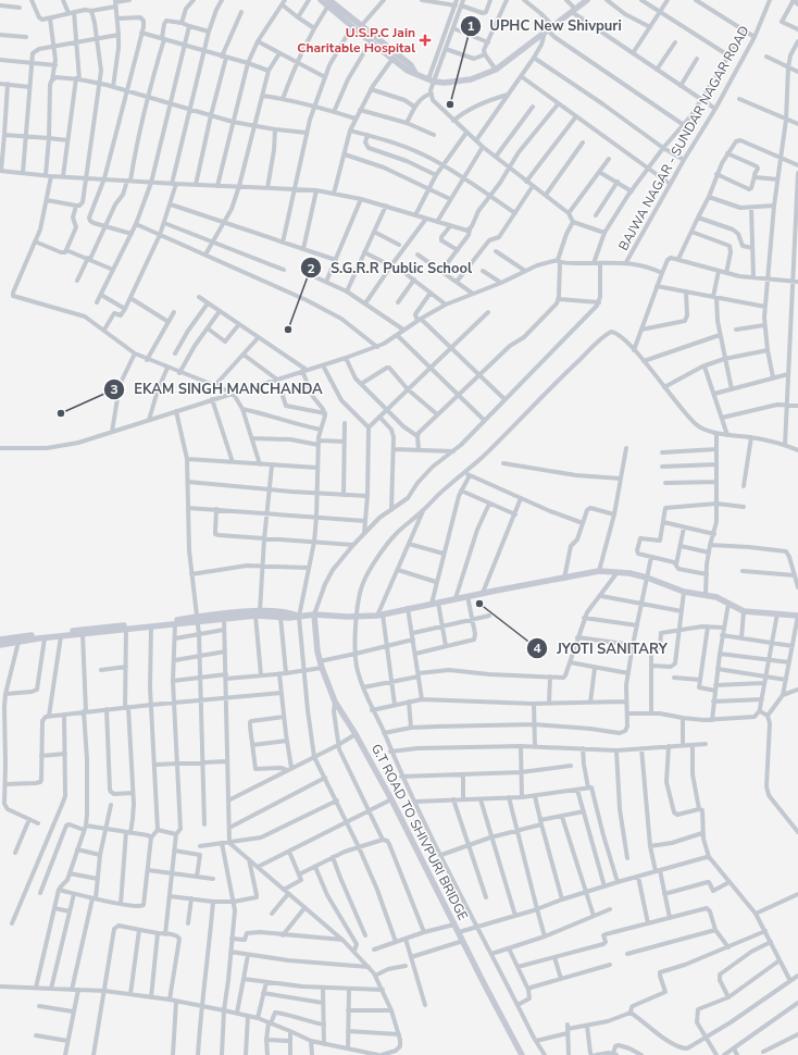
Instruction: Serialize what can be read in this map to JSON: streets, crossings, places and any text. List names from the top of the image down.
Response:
{
  "streets": {
    "street": ["BAJWA NAGAR - SUNDAR NAGAR ROAD", "G.T ROAD TO SHIVPURI BRIDGE"]
  },
  "places": {
    "health": ["U.S.P.C Jain Charitable Hospital"],
    "other": [
      "UPHC New Shivpuri",
      "S.G.R.R Public School",
      "EKAM SINGH MANCHANDA",
      "JYOTI SANITARY"
    ]
  }
}
